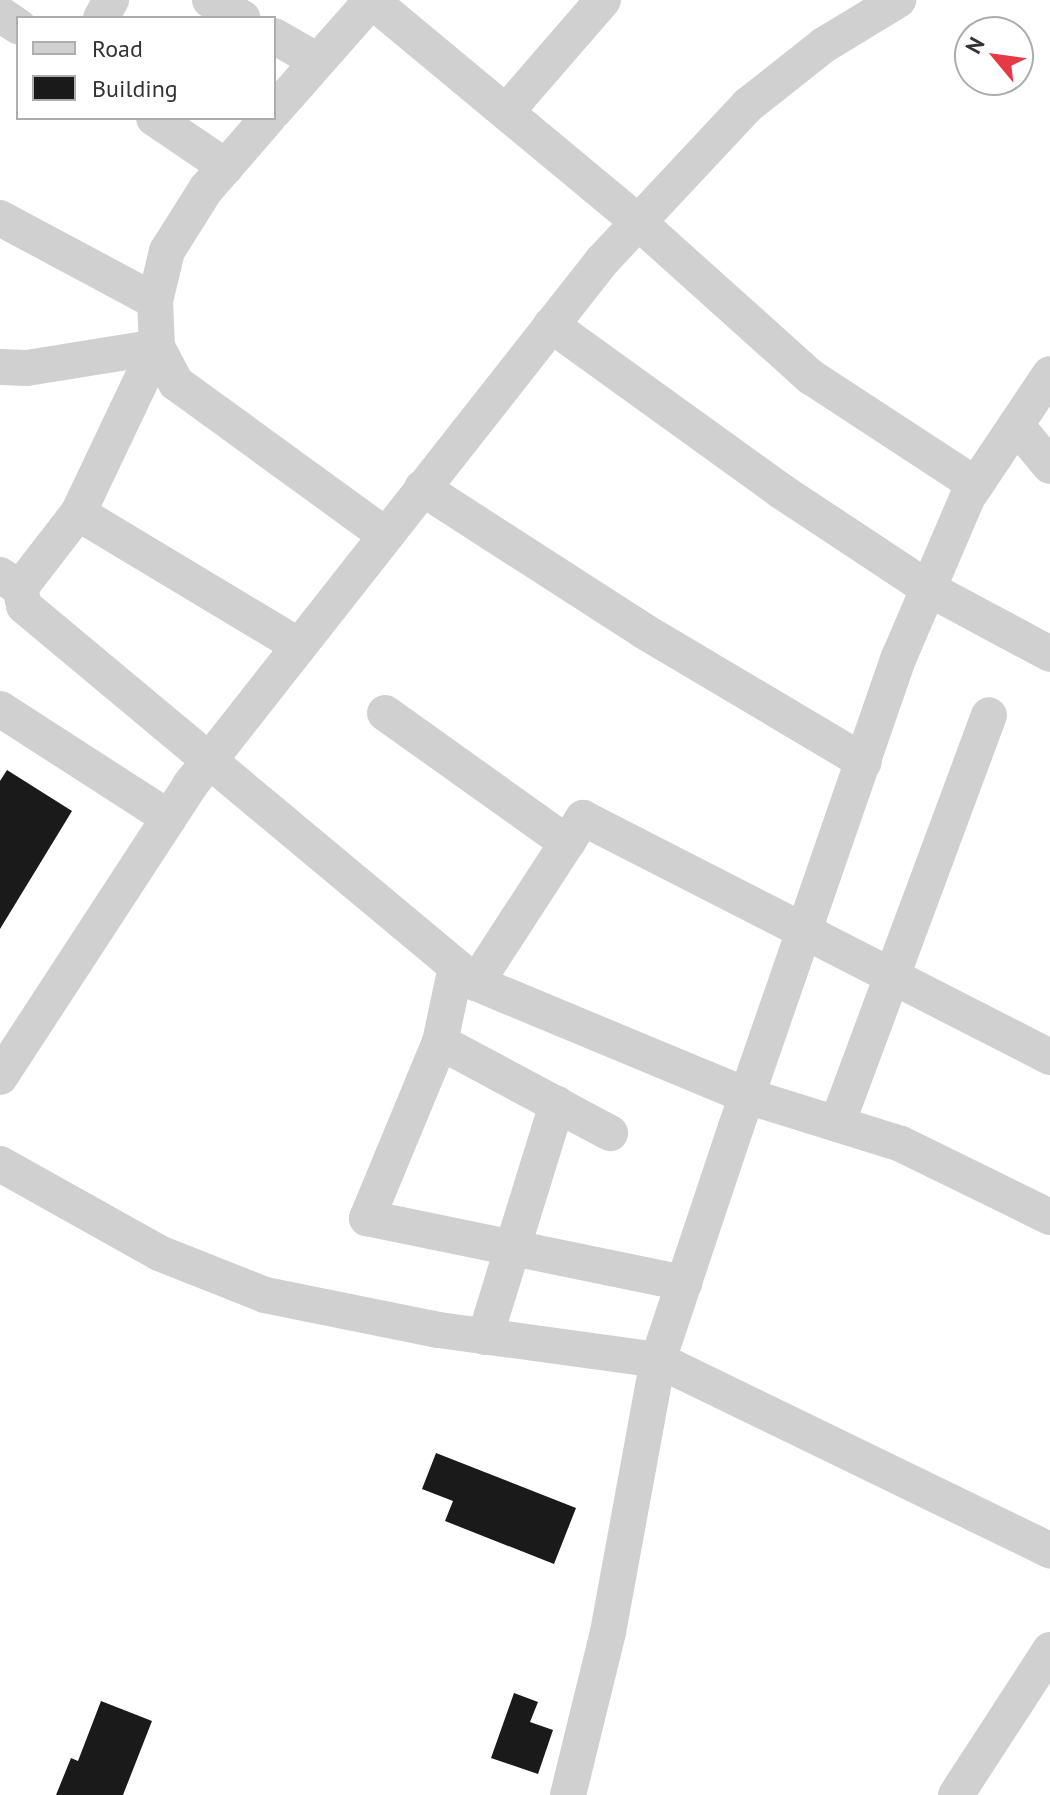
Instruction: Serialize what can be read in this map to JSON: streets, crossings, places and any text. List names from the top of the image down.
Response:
{
  "legend": ["Road", "Building"],
  "north": "top left"
}
